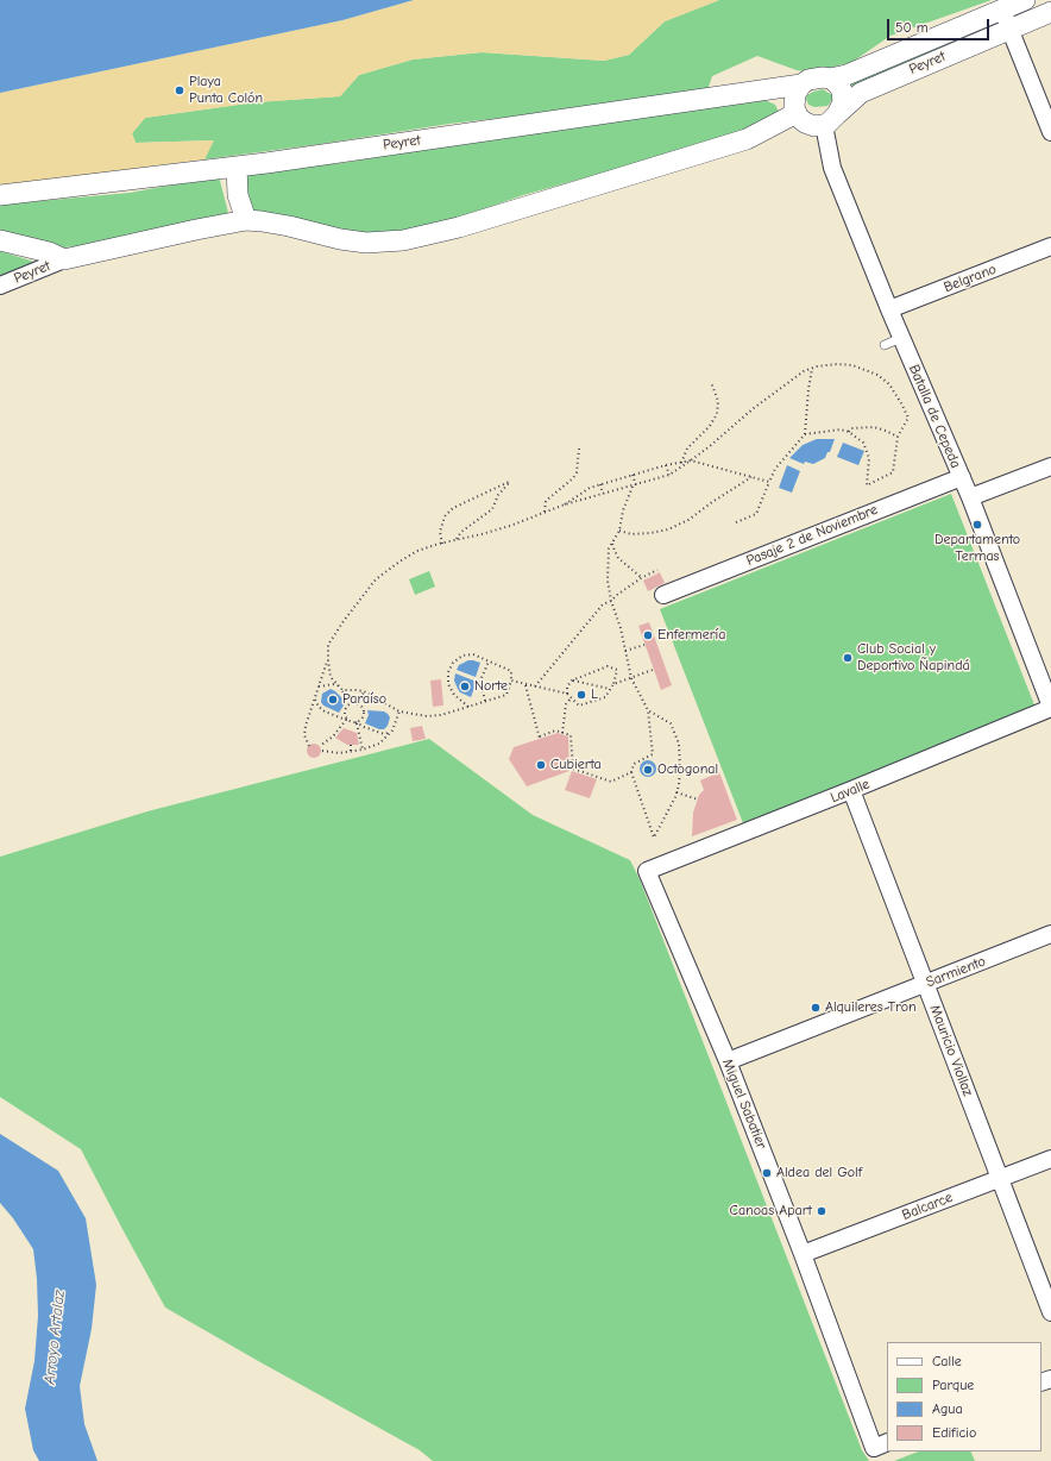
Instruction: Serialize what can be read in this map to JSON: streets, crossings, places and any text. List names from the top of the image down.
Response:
{
  "streets": {
    "street": [
      "Peyret",
      "Belgrano",
      "Batalla de Cepeda",
      "Pasaje 2 de Noviembre",
      "Lavalle",
      "Sarmiento",
      "Mauricio Viollaz",
      "Miguel Sabatier",
      "Balcarce"
    ]
  },
  "crossings": [
    ["Peyret", "Batalla de Cepeda"],
    ["Belgrano", "Batalla de Cepeda"],
    ["Batalla de Cepeda", "Pasaje 2 de Noviembre"],
    ["Batalla de Cepeda", "Lavalle"],
    ["Lavalle", "Mauricio Viollaz"],
    ["Lavalle", "Miguel Sabatier"],
    ["Sarmiento", "Mauricio Viollaz"],
    ["Sarmiento", "Miguel Sabatier"],
    ["Mauricio Viollaz", "Balcarce"],
    ["Miguel Sabatier", "Balcarce"]
  ],
  "water": ["Arroyo Artalaz"],
  "places": [
    "Playa Punta Colón",
    "Departamento Termas",
    "Enfermería",
    "Club Social y Deportivo Ñapindá",
    "Norte",
    "L",
    "Paraíso",
    "Cubierta",
    "Octogonal",
    "Alquileres Tron",
    "Aldea del Golf",
    "Canoas Apart"
  ],
  "legend": [
    "Calle",
    "Parque",
    "Agua",
    "Edificio"
  ],
  "scale_bar": "50 m"
}
